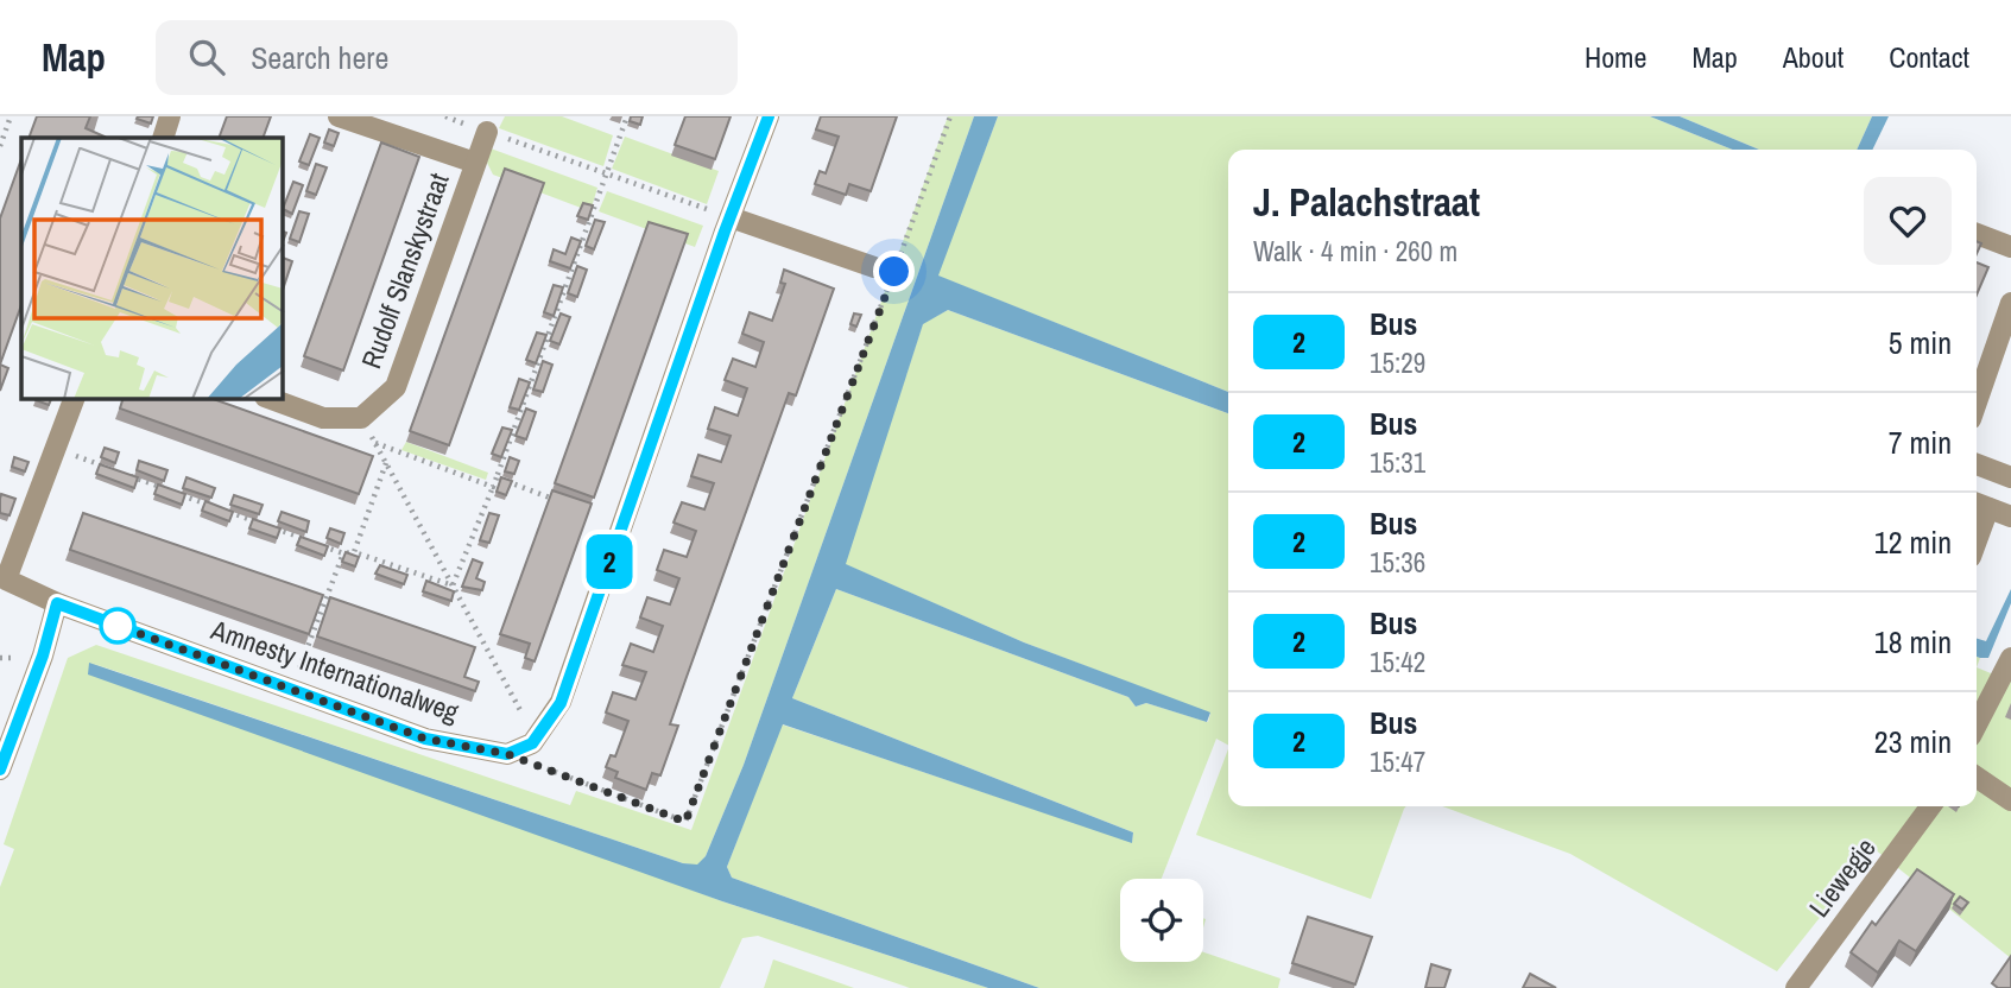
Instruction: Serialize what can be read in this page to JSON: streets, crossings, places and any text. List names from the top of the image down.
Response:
{
  "streets": {
    "street": ["Rudolf Slanskystraat", "Amnesty Internationalweg", "Liewegje"]
  },
  "lines": ["bus line 2"],
  "page": {
    "header": "Map",
    "search": "Search here",
    "nav": [
      "Home",
      "Map",
      "About",
      "Contact"
    ],
    "on_map": "2",
    "heading": ["J. Palachstraat", "Walk · 4 min · 260 m"],
    "list": [
      {
        "mark": "2",
        "name": "Bus",
        "note": "15:29",
        "value": "5 min"
      },
      {
        "mark": "2",
        "name": "Bus",
        "note": "15:31",
        "value": "7 min"
      },
      {
        "mark": "2",
        "name": "Bus",
        "note": "15:36",
        "value": "12 min"
      },
      {
        "mark": "2",
        "name": "Bus",
        "note": "15:42",
        "value": "18 min"
      },
      {
        "mark": "2",
        "name": "Bus",
        "note": "15:47",
        "value": "23 min"
      }
    ]
  }
}
